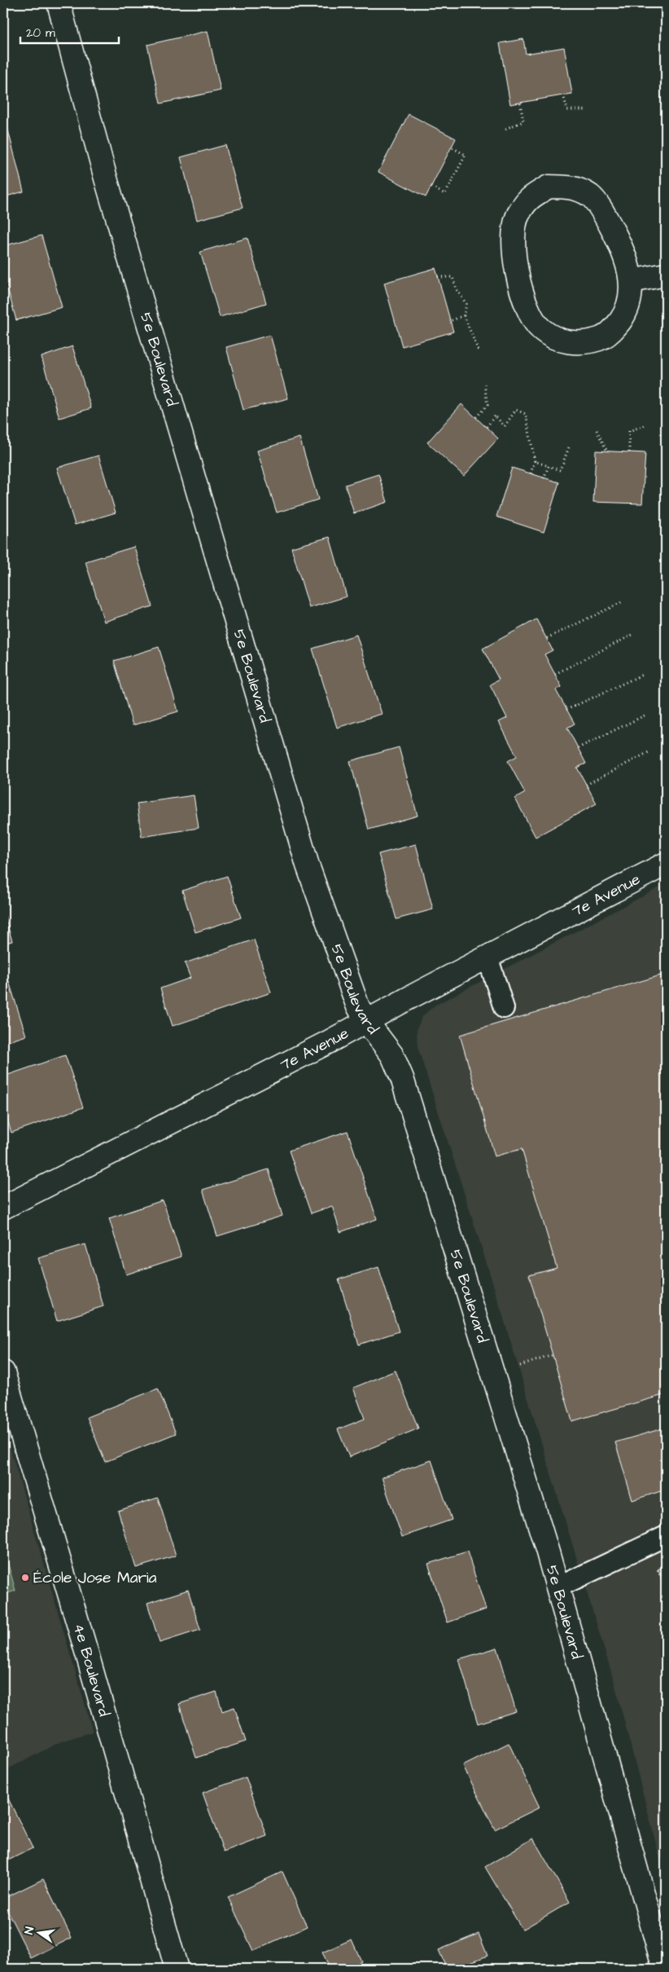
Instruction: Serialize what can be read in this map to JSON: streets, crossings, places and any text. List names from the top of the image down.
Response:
{
  "streets": {
    "street": ["5e Boulevard", "7e Avenue", "4e Boulevard"]
  },
  "crossings": [
    ["5e Boulevard", "7e Avenue"]
  ],
  "places": ["École Jose Maria"],
  "scale_bar": "20 m",
  "north": "left"
}
